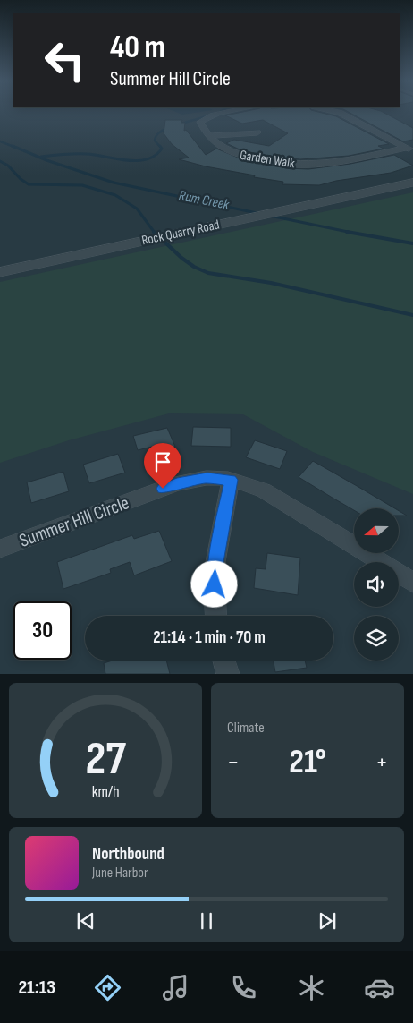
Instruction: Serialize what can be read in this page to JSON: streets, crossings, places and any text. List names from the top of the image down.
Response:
{
  "streets": {
    "street": ["Garden Walk", "Rock Quarry Road", "Summer Hill Circle"]
  },
  "water": ["Rum Creek"],
  "north": "left",
  "page": {
    "turn": ["40 m", "Summer Hill Circle"],
    "limit": "30",
    "trip": "21:14 · 1 min · 70 m",
    "tile": "Climate",
    "heat": ["−", "21°", "+"],
    "song": ["Northbound", "June Harbor"],
    "tabs": "21:13",
    "gauge": ["27", "km/h"]
  }
}
